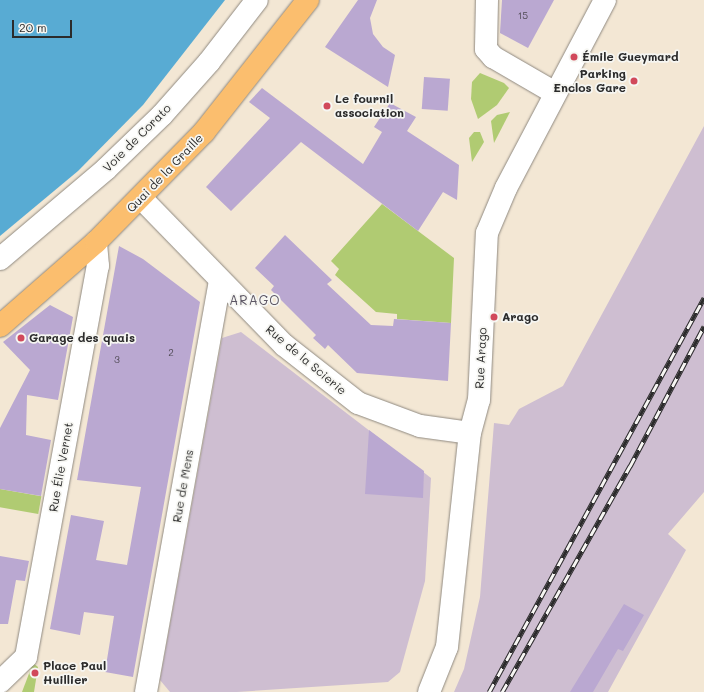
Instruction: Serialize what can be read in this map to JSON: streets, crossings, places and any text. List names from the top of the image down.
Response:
{
  "streets": {
    "main road": ["Quai de la Graille"],
    "street": [
      "Voie de Corato",
      "Rue Arago",
      "Rue de la Scierie",
      "Rue Élie Vernet",
      "Rue de Mens"
    ]
  },
  "crossings": [
    ["Quai de la Graille", "Rue de la Scierie"],
    ["Quai de la Graille", "Rue Élie Vernet"],
    ["Rue Arago", "Rue de la Scierie"],
    ["Rue de la Scierie", "Rue de Mens"]
  ],
  "districts": ["ARAGO"],
  "places": [
    "Émile Gueymard",
    "Parking Enclos Gare",
    "Le fournil association",
    "Arago",
    "Garage des quais",
    "Place Paul Huillier"
  ],
  "house_numbers": ["15", "2", "3"],
  "scale_bar": "20 m"
}
